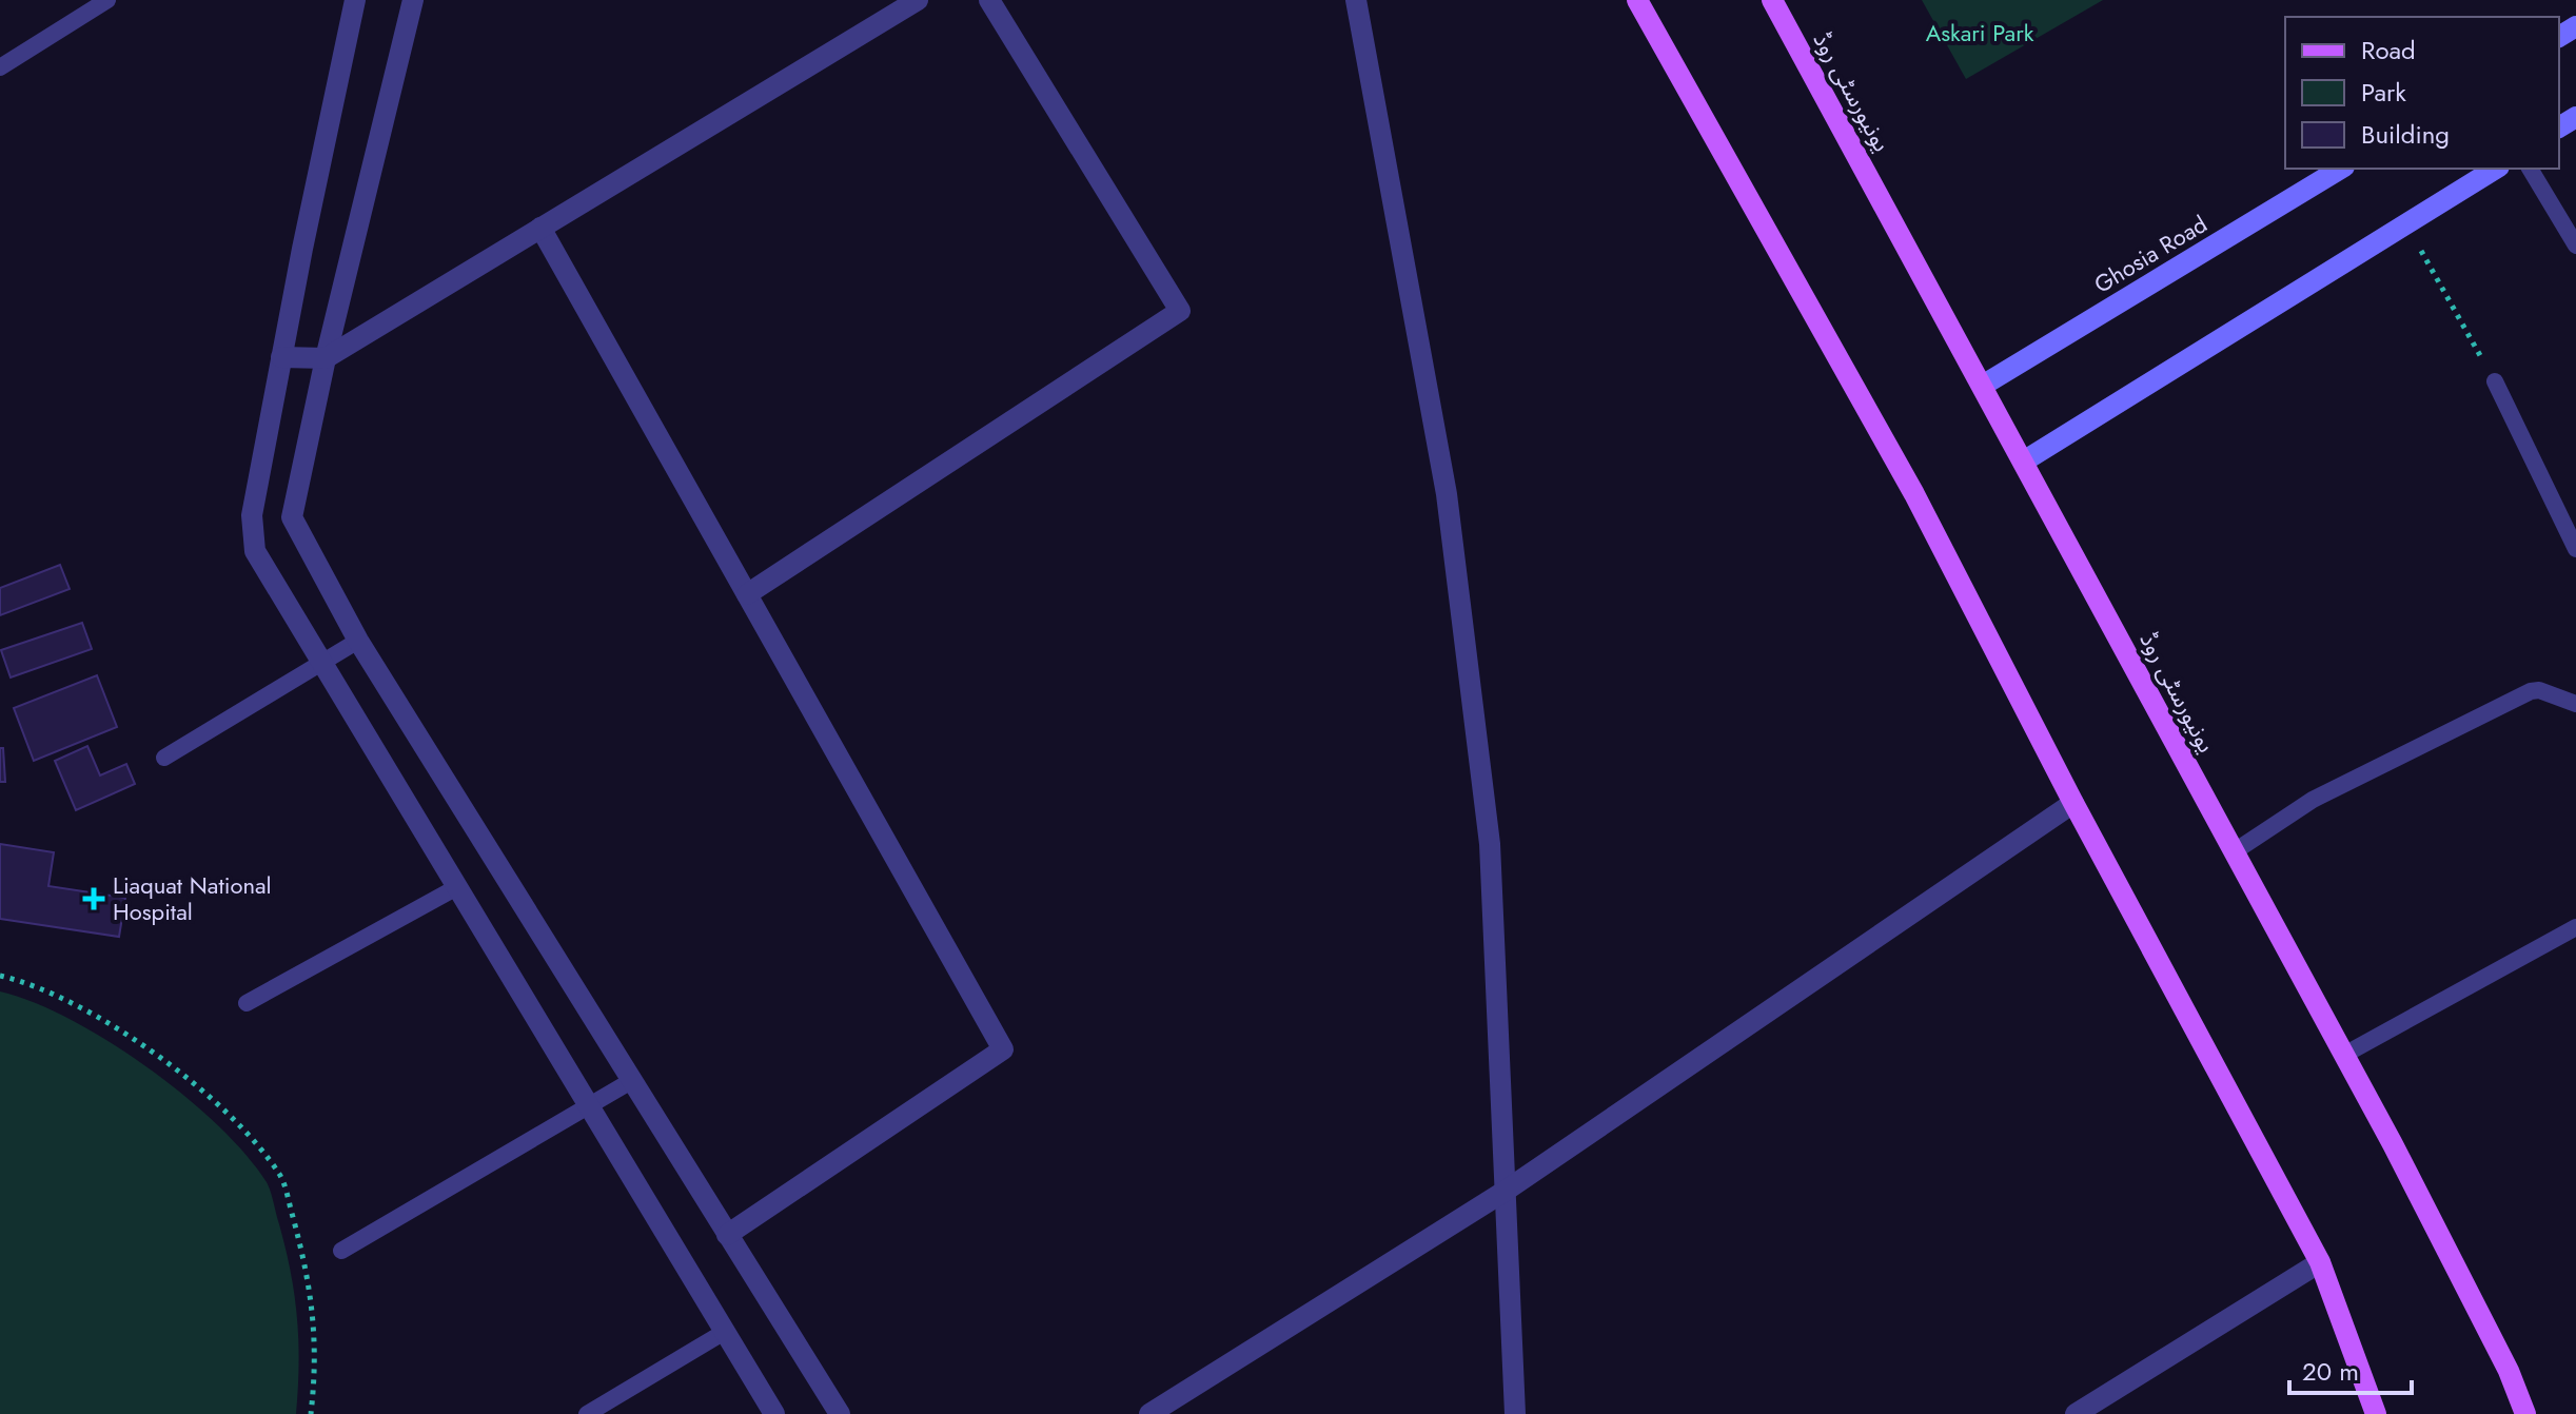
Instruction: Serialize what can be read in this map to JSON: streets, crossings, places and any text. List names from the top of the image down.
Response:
{
  "streets": {
    "main road": ["یونیورسٹی روڈ", "Ghosia Road"]
  },
  "crossings": [
    ["یونیورسٹی روڈ", "Ghosia Road"]
  ],
  "parks": ["Askari Park"],
  "places": {
    "health": ["Liaquat National Hospital"]
  },
  "legend": ["Road", "Park", "Building"],
  "scale_bar": "20 m"
}
